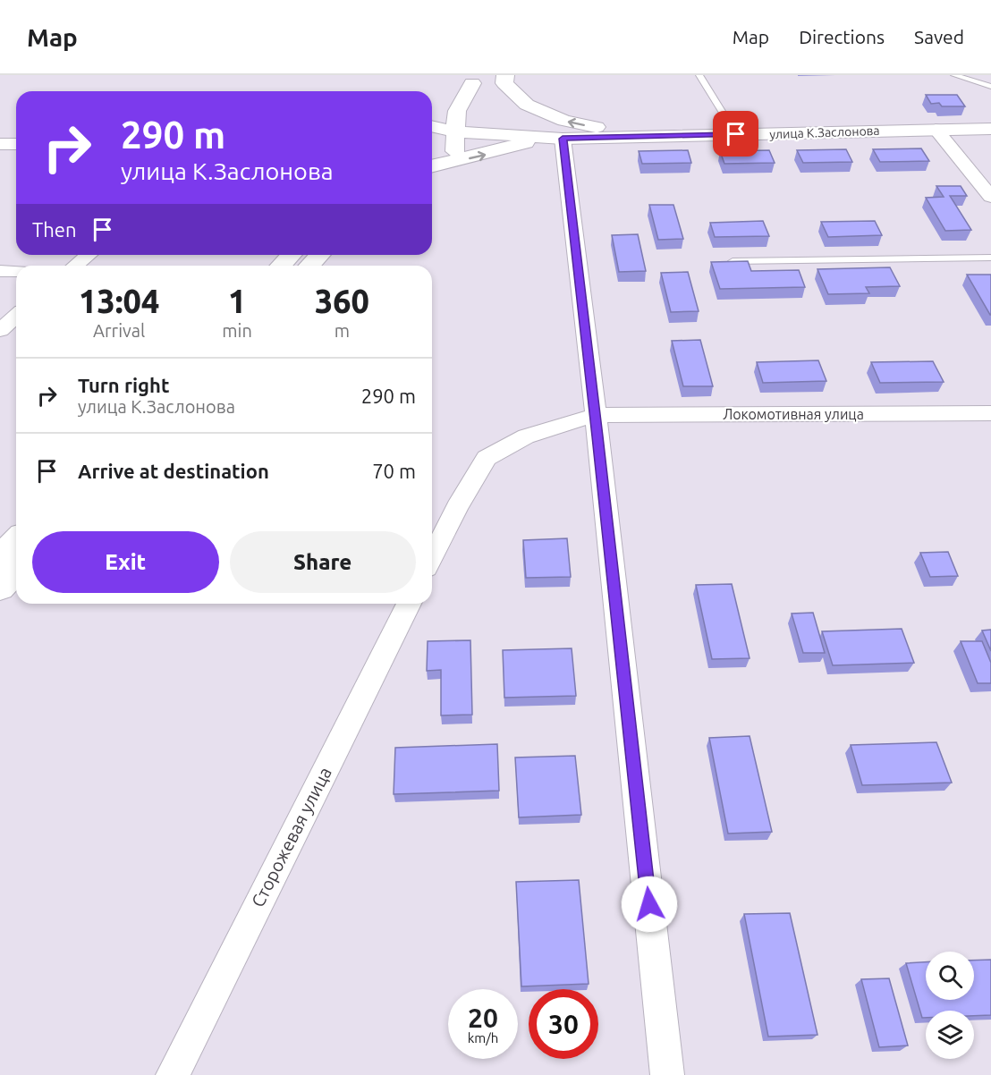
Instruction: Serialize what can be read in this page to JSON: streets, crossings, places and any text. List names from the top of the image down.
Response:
{
  "streets": {
    "street": ["улица К.Заслонова", "Локомотивная улица", "Сторожевая улица"]
  },
  "page": {
    "header": "Map",
    "nav": ["Map", "Directions", "Saved"],
    "turn": ["290 m", "улица К.Заслонова"],
    "then": "Then",
    "eta": [
      "13:04",
      "Arrival",
      "1",
      "min",
      "360",
      "m"
    ],
    "list": [
      {
        "name": "Turn right",
        "note": "улица К.Заслонова",
        "value": "290 m"
      },
      {
        "name": "Arrive at destination",
        "value": "70 m"
      }
    ],
    "buttons": ["Exit", "Share"],
    "speed": "20 km/h",
    "limit": "30"
  }
}
